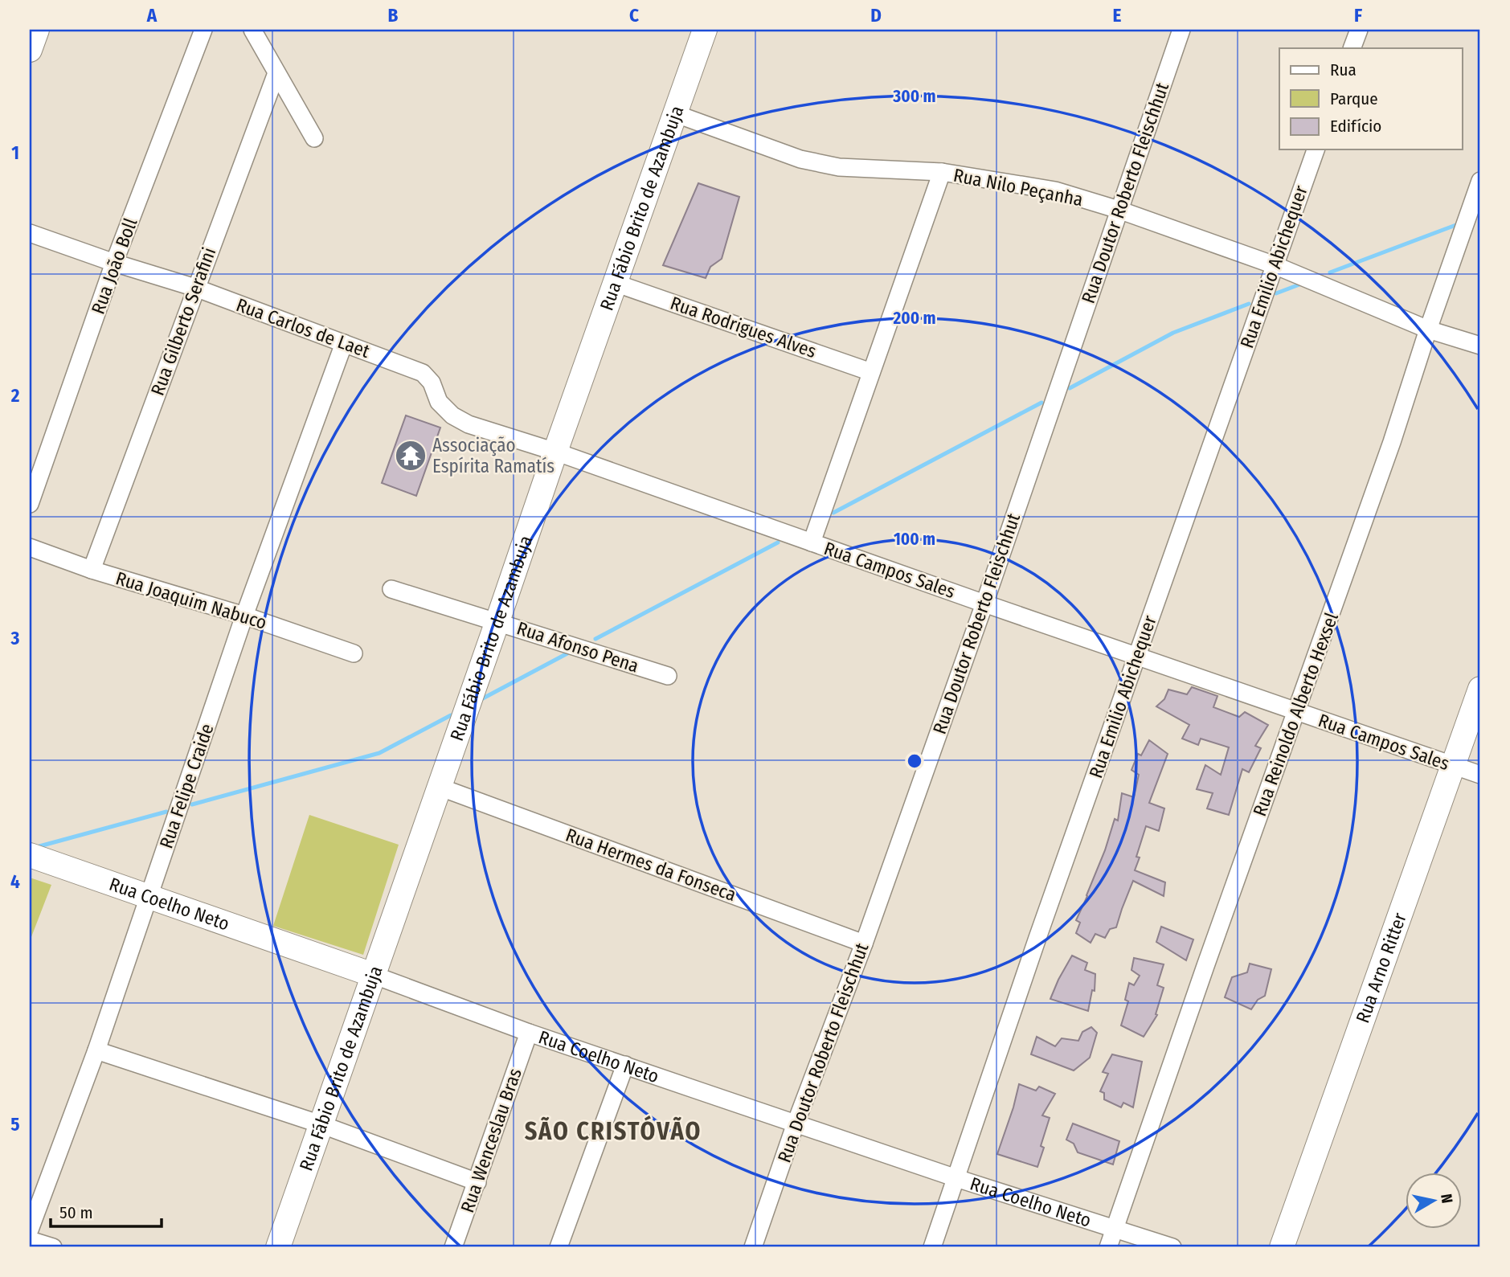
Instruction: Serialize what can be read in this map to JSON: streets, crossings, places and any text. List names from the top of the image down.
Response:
{
  "streets": {
    "street": [
      "Rua Nilo Peçanha",
      "Rua Doutor Roberto Fleischhut",
      "Rua Fábio Brito de Azambuja",
      "Rua João Boll",
      "Rua Emilio Abichequer",
      "Rua Gilberto Serafini",
      "Rua Rodrigues Alves",
      "Rua Carlos de Laet",
      "Rua Campos Sales",
      "Rua Joaquim Nabuco",
      "Rua Afonso Pena",
      "Rua Reinoldo Alberto Hexsel",
      "Rua Felipe Craide",
      "Rua Hermes da Fonseca",
      "Rua Coelho Neto",
      "Rua Arno Ritter",
      "Rua Wenceslau Bras"
    ]
  },
  "crossings": [
    ["Rua Nilo Peçanha", "Rua Doutor Roberto Fleischhut"],
    ["Rua Nilo Peçanha", "Rua Fábio Brito de Azambuja"],
    ["Rua Nilo Peçanha", "Rua Emilio Abichequer"],
    ["Rua Nilo Peçanha", "Rua Reinoldo Alberto Hexsel"],
    ["Rua Doutor Roberto Fleischhut", "Rua Campos Sales"],
    ["Rua Doutor Roberto Fleischhut", "Rua Hermes da Fonseca"],
    ["Rua Doutor Roberto Fleischhut", "Rua Coelho Neto"],
    ["Rua Fábio Brito de Azambuja", "Rua Rodrigues Alves"],
    ["Rua Fábio Brito de Azambuja", "Rua Carlos de Laet"],
    ["Rua Fábio Brito de Azambuja", "Rua Campos Sales"],
    ["Rua Fábio Brito de Azambuja", "Rua Afonso Pena"],
    ["Rua Fábio Brito de Azambuja", "Rua Hermes da Fonseca"],
    ["Rua Fábio Brito de Azambuja", "Rua Coelho Neto"],
    ["Rua João Boll", "Rua Carlos de Laet"],
    ["Rua Emilio Abichequer", "Rua Campos Sales"],
    ["Rua Emilio Abichequer", "Rua Coelho Neto"],
    ["Rua Gilberto Serafini", "Rua Carlos de Laet"],
    ["Rua Gilberto Serafini", "Rua Joaquim Nabuco"],
    ["Rua Carlos de Laet", "Rua Campos Sales"],
    ["Rua Carlos de Laet", "Rua Felipe Craide"],
    ["Rua Campos Sales", "Rua Reinoldo Alberto Hexsel"],
    ["Rua Campos Sales", "Rua Arno Ritter"],
    ["Rua Joaquim Nabuco", "Rua Felipe Craide"],
    ["Rua Reinoldo Alberto Hexsel", "Rua Coelho Neto"],
    ["Rua Felipe Craide", "Rua Coelho Neto"],
    ["Rua Coelho Neto", "Rua Wenceslau Bras"]
  ],
  "districts": ["SÃO CRISTÓVÃO"],
  "places": {
    "temple": ["Associação Espírita Ramatís"]
  },
  "legend": ["Rua", "Parque", "Edifício"],
  "scale_bar": "50 m",
  "north": "right",
  "grid": {
    "columns": [
      "A",
      "B",
      "C",
      "D",
      "E",
      "F"
    ],
    "rows": [
      "1",
      "2",
      "3",
      "4",
      "5"
    ]
  },
  "rings": ["300 m", "200 m", "100 m"]
}
